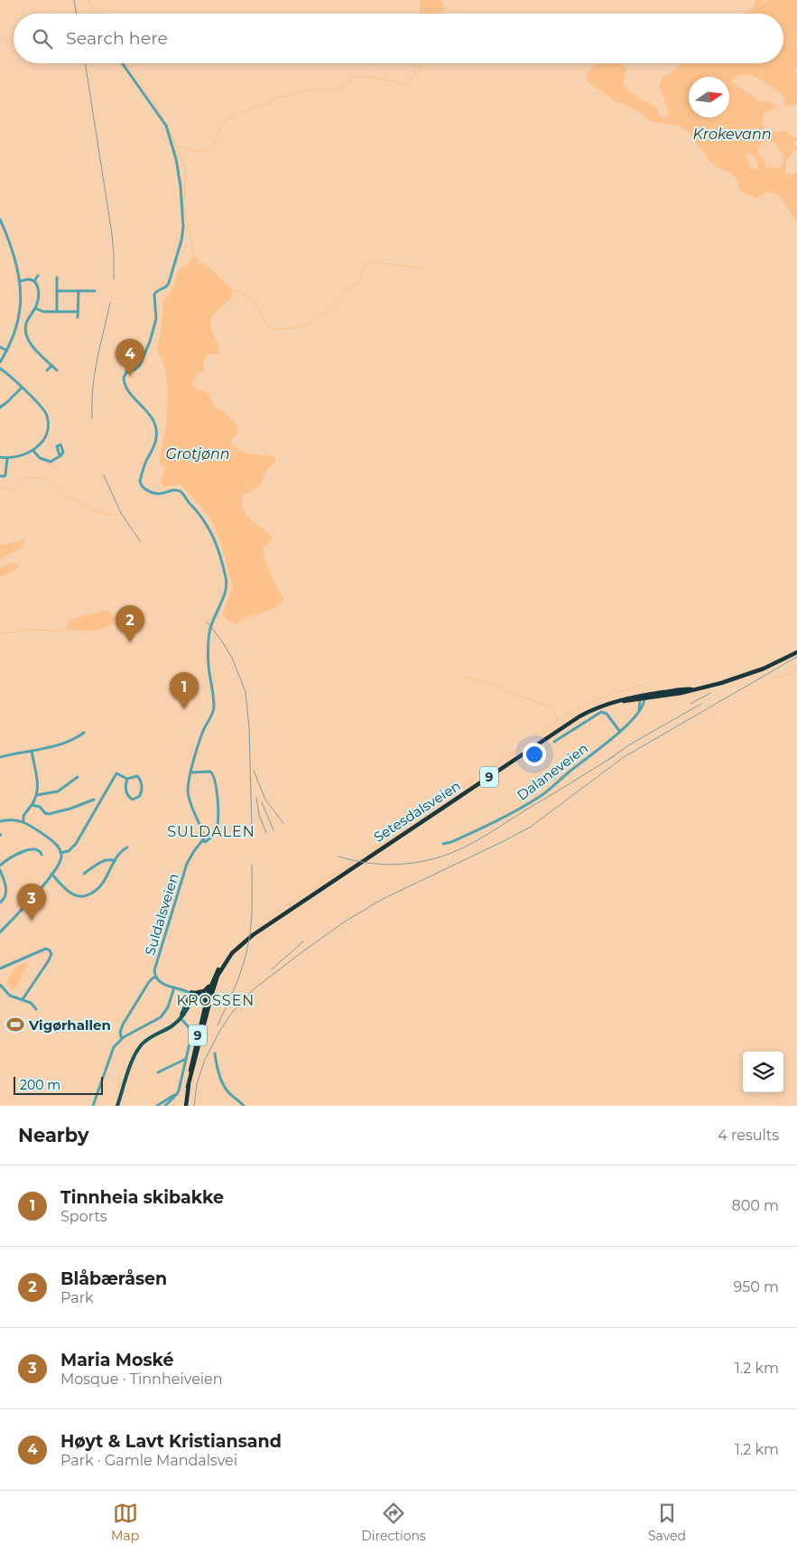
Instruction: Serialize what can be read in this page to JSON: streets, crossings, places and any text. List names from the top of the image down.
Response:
{
  "streets": {
    "highway": ["9", "Setesdalsveien"],
    "street": ["Dalaneveien", "Suldalsveien"]
  },
  "crossings": [
    ["Dalaneveien", "Setesdalsveien"]
  ],
  "districts": ["SULDALEN", "KROSSEN"],
  "water": ["Krokevann", "Grotjønn"],
  "places": {
    "sports": ["Vigørhallen"]
  },
  "scale_bar": "200 m",
  "north": "right",
  "page": {
    "search": "Search here",
    "pins": [
      "4",
      "2",
      "1",
      "3"
    ],
    "scale": "200 m",
    "heading": ["Nearby", "4 results"],
    "list": [
      {
        "mark": "1",
        "name": "Tinnheia skibakke",
        "note": "Sports",
        "value": "800 m"
      },
      {
        "mark": "2",
        "name": "Blåbæråsen",
        "note": "Park",
        "value": "950 m"
      },
      {
        "mark": "3",
        "name": "Maria Moské",
        "note": "Mosque · Tinnheiveien",
        "value": "1.2 km"
      },
      {
        "mark": "4",
        "name": "Høyt & Lavt Kristiansand",
        "note": "Park · Gamle Mandalsvei",
        "value": "1.2 km"
      }
    ],
    "nav": ["Map", "Directions", "Saved"]
  }
}
